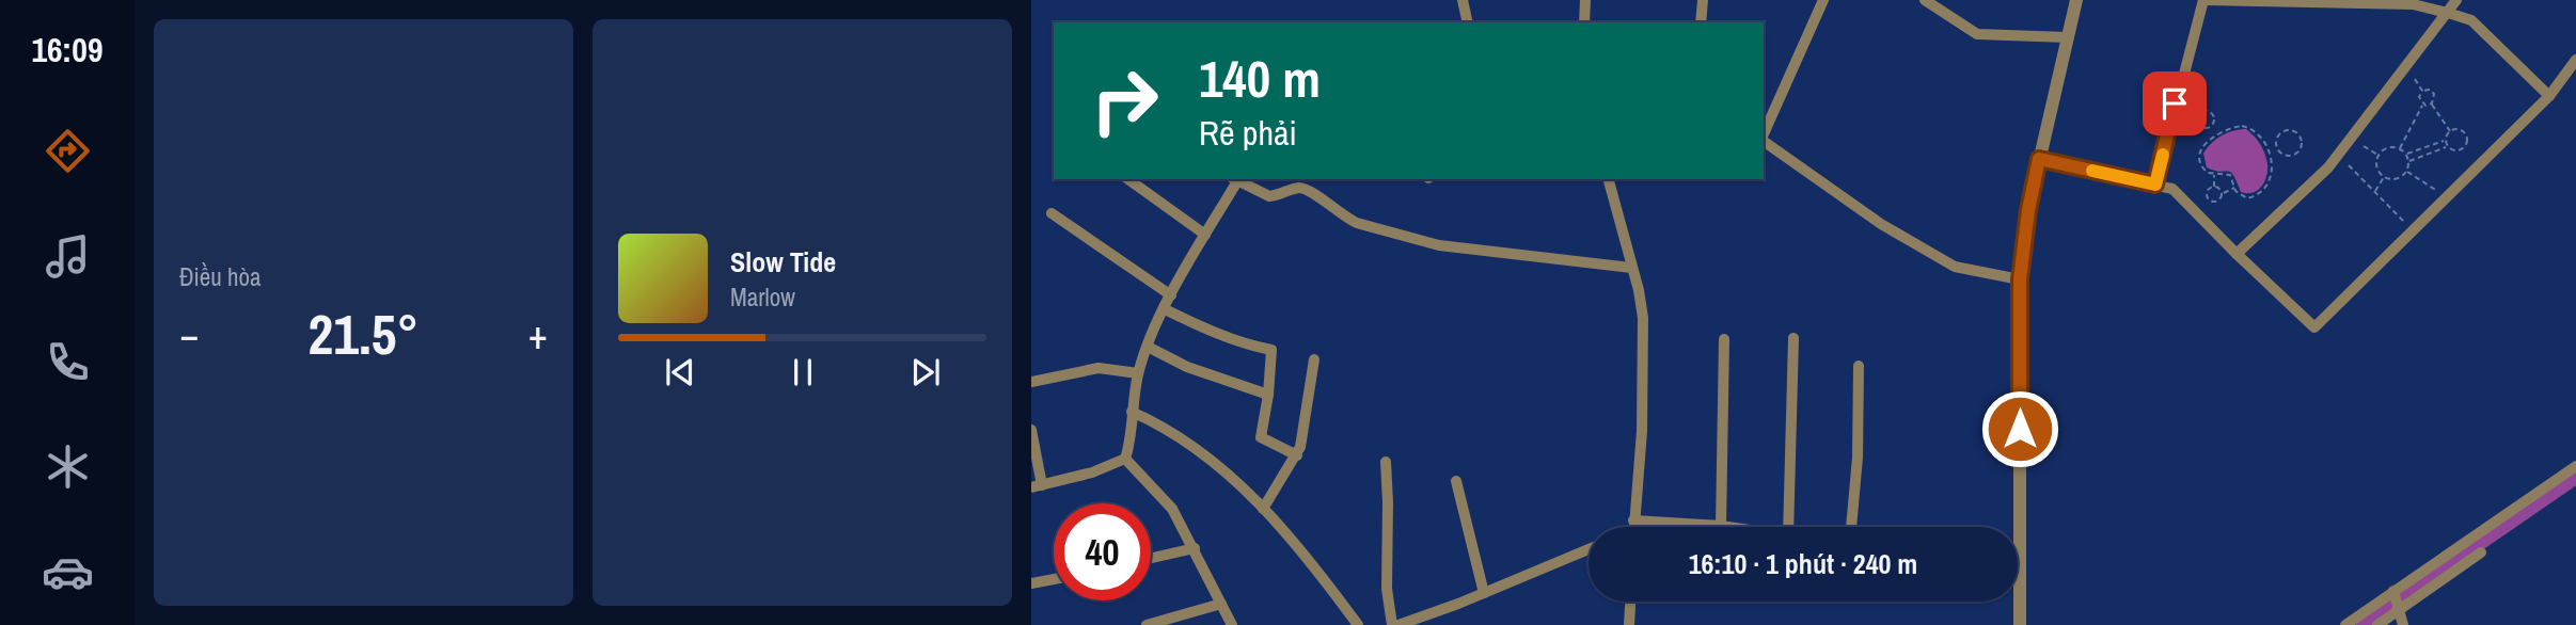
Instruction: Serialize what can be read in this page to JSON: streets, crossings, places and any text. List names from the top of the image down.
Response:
{
  "page": {
    "tabs": "16:09",
    "tile": "Điều hòa",
    "turn": ["140 m", "Rẽ phải"],
    "song": ["Slow Tide", "Marlow"],
    "heat": ["−", "21.5°", "+"],
    "limit": "40",
    "trip": "16:10 · 1 phút · 240 m"
  }
}
